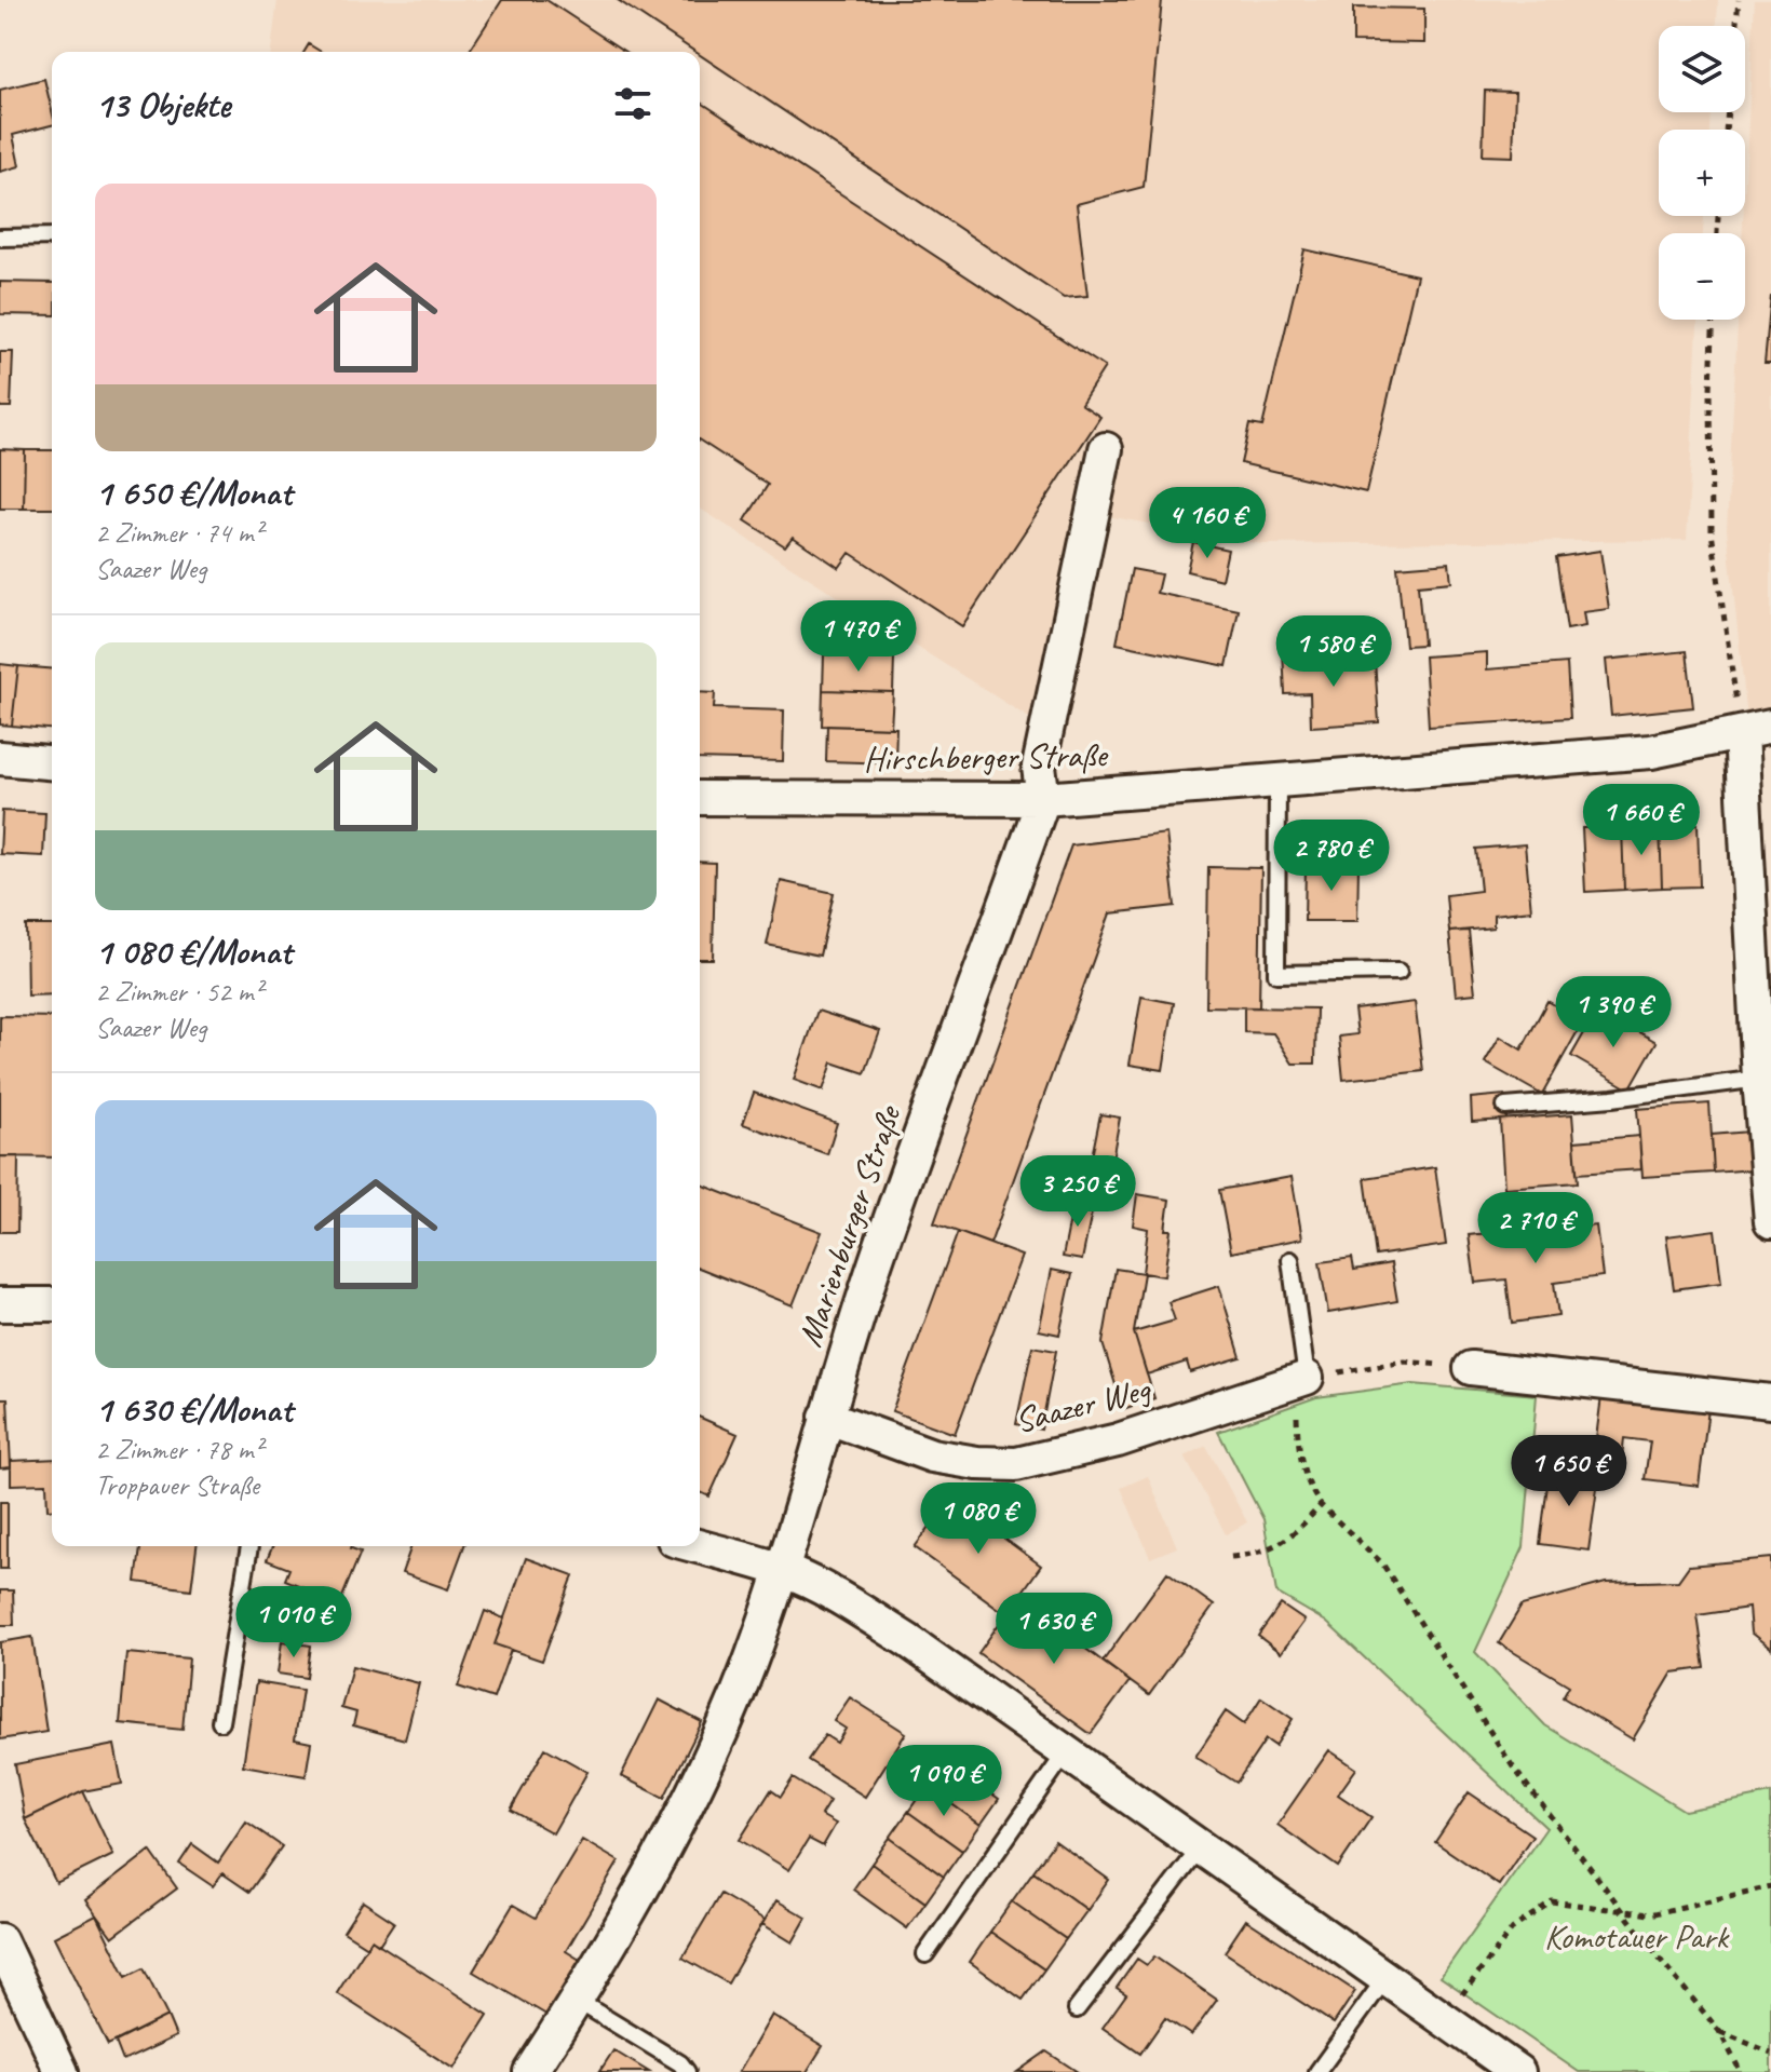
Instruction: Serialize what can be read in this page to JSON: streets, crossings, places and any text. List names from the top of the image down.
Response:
{
  "streets": {
    "street": ["Hirschberger Straße", "Marienburger Straße", "Saazer Weg"]
  },
  "crossings": [
    ["Hirschberger Straße", "Marienburger Straße"],
    ["Marienburger Straße", "Saazer Weg"]
  ],
  "parks": ["Komotauer Park"],
  "page": {
    "map_buttons": ["+", "−"],
    "heading": "13 Objekte",
    "list": [
      {
        "name": "1 650 €/Monat",
        "note": "2 Zimmer · 74 m² · Saazer Weg"
      },
      {
        "name": "1 080 €/Monat",
        "note": "2 Zimmer · 52 m² · Saazer Weg"
      },
      {
        "name": "1 630 €/Monat",
        "note": "2 Zimmer · 78 m² · Troppauer Straße"
      }
    ],
    "price": [
      "4 160 €",
      "1 470 €",
      "1 580 €",
      "1 660 €",
      "2 780 €",
      "1 390 €",
      "3 250 €",
      "2 710 €",
      "1 650 €",
      "1 080 €",
      "1 010 €",
      "1 630 €",
      "1 090 €"
    ]
  }
}
